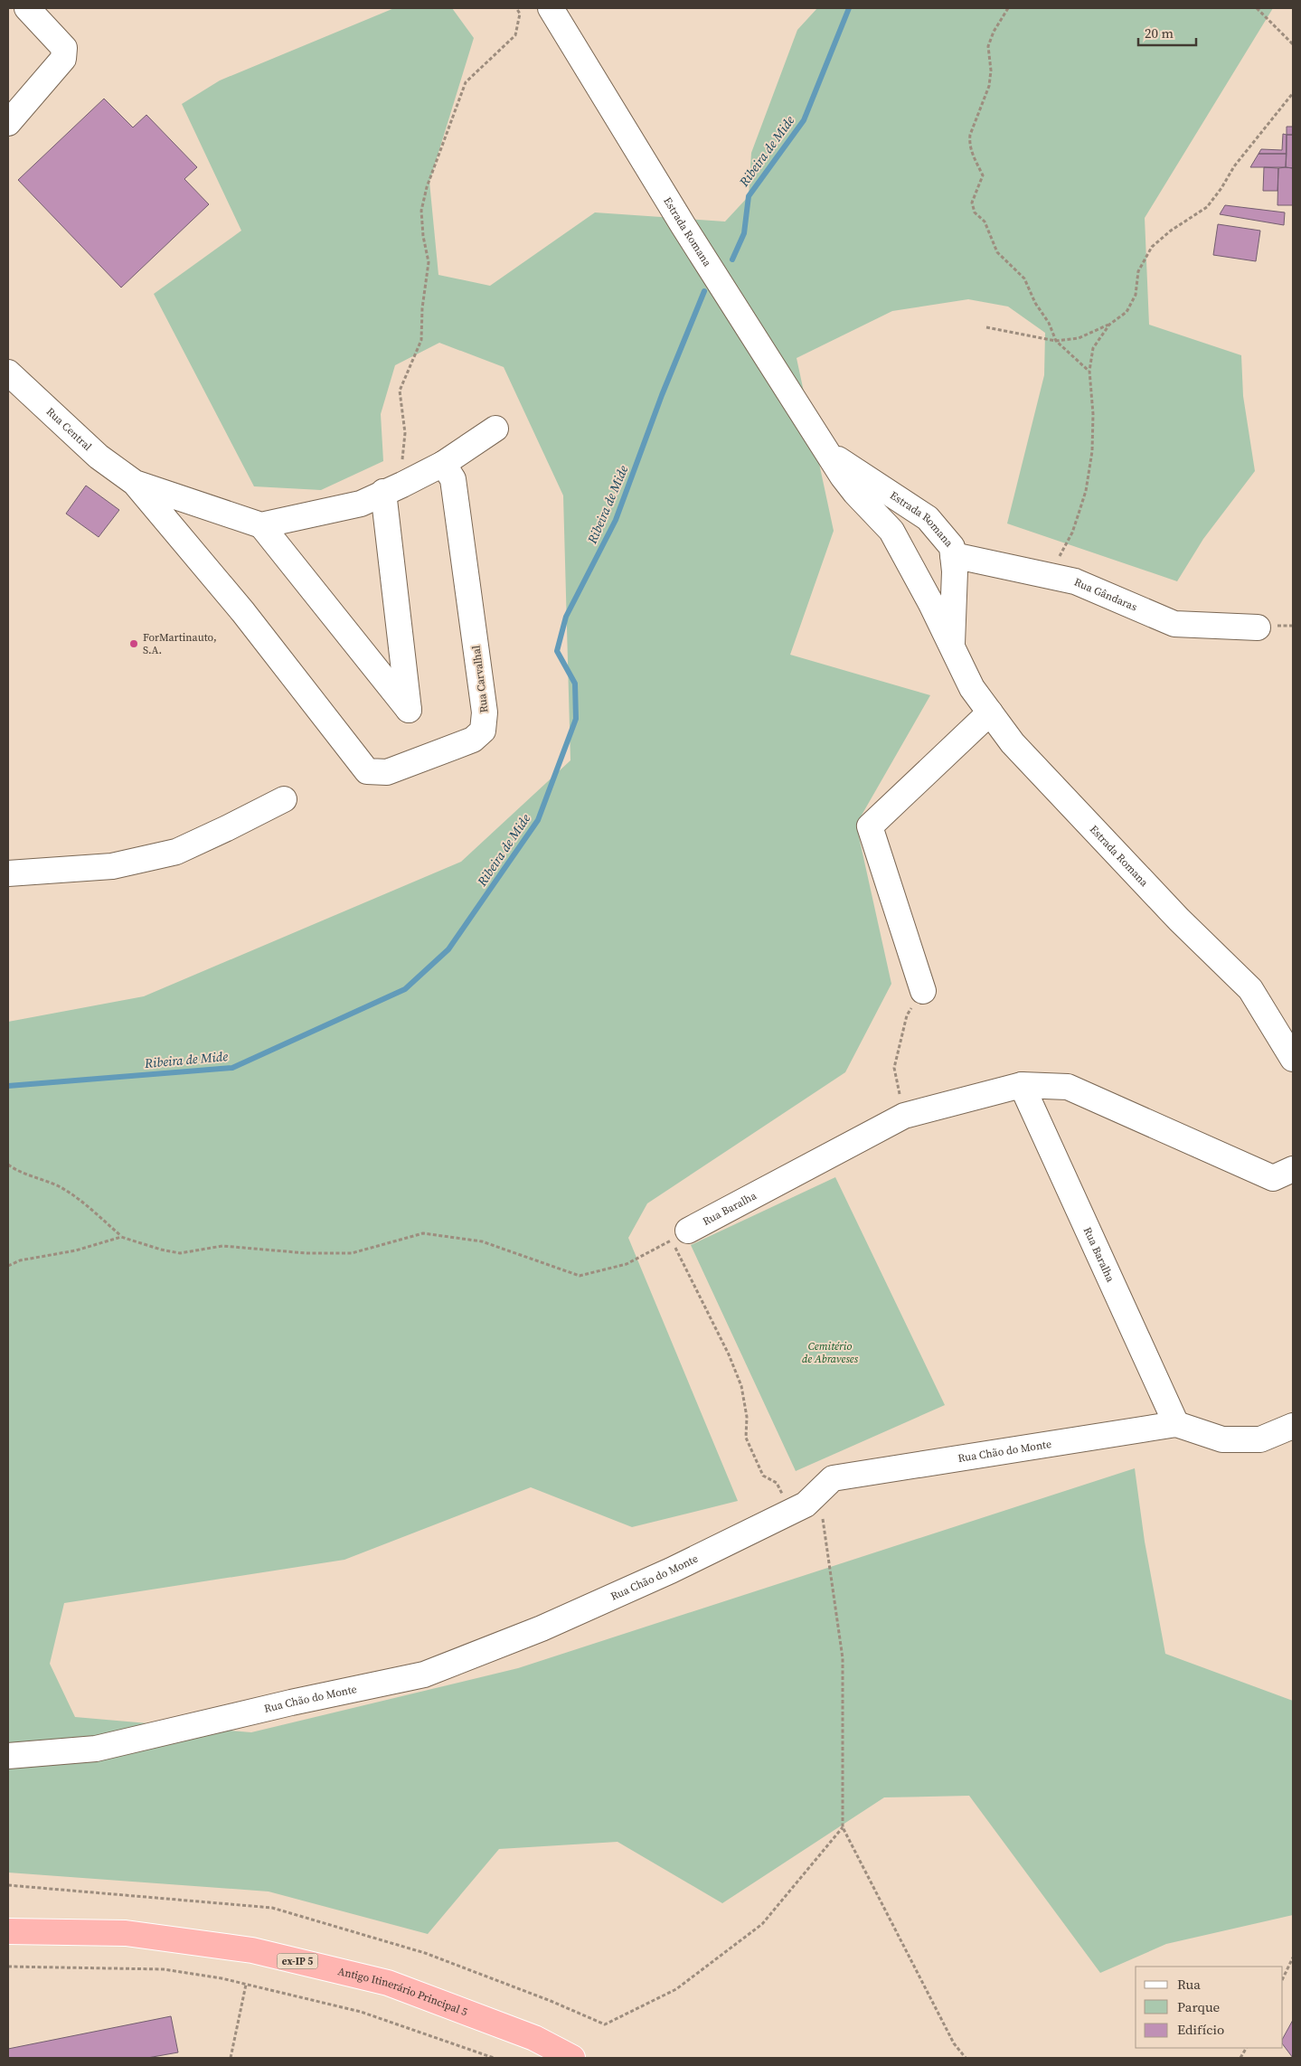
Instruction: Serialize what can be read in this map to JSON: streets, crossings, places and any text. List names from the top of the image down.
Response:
{
  "streets": {
    "highway": ["ex-IP 5", "Antigo Itinerário Principal 5"],
    "street": [
      "Estrada Romana",
      "Rua Central",
      "Rua Gândaras",
      "Rua Carvalhal",
      "Rua Baralha",
      "Rua Chão do Monte"
    ]
  },
  "crossings": [
    ["Estrada Romana", "Rua Gândaras"],
    ["Rua Central", "Rua Carvalhal"],
    ["Rua Baralha", "Rua Chão do Monte"]
  ],
  "water": ["Ribeira de Mide"],
  "parks": ["Cemitério de Abraveses"],
  "places": ["ForMartinauto, S.A."],
  "legend": ["Rua", "Parque", "Edifício"],
  "scale_bar": "20 m"
}
